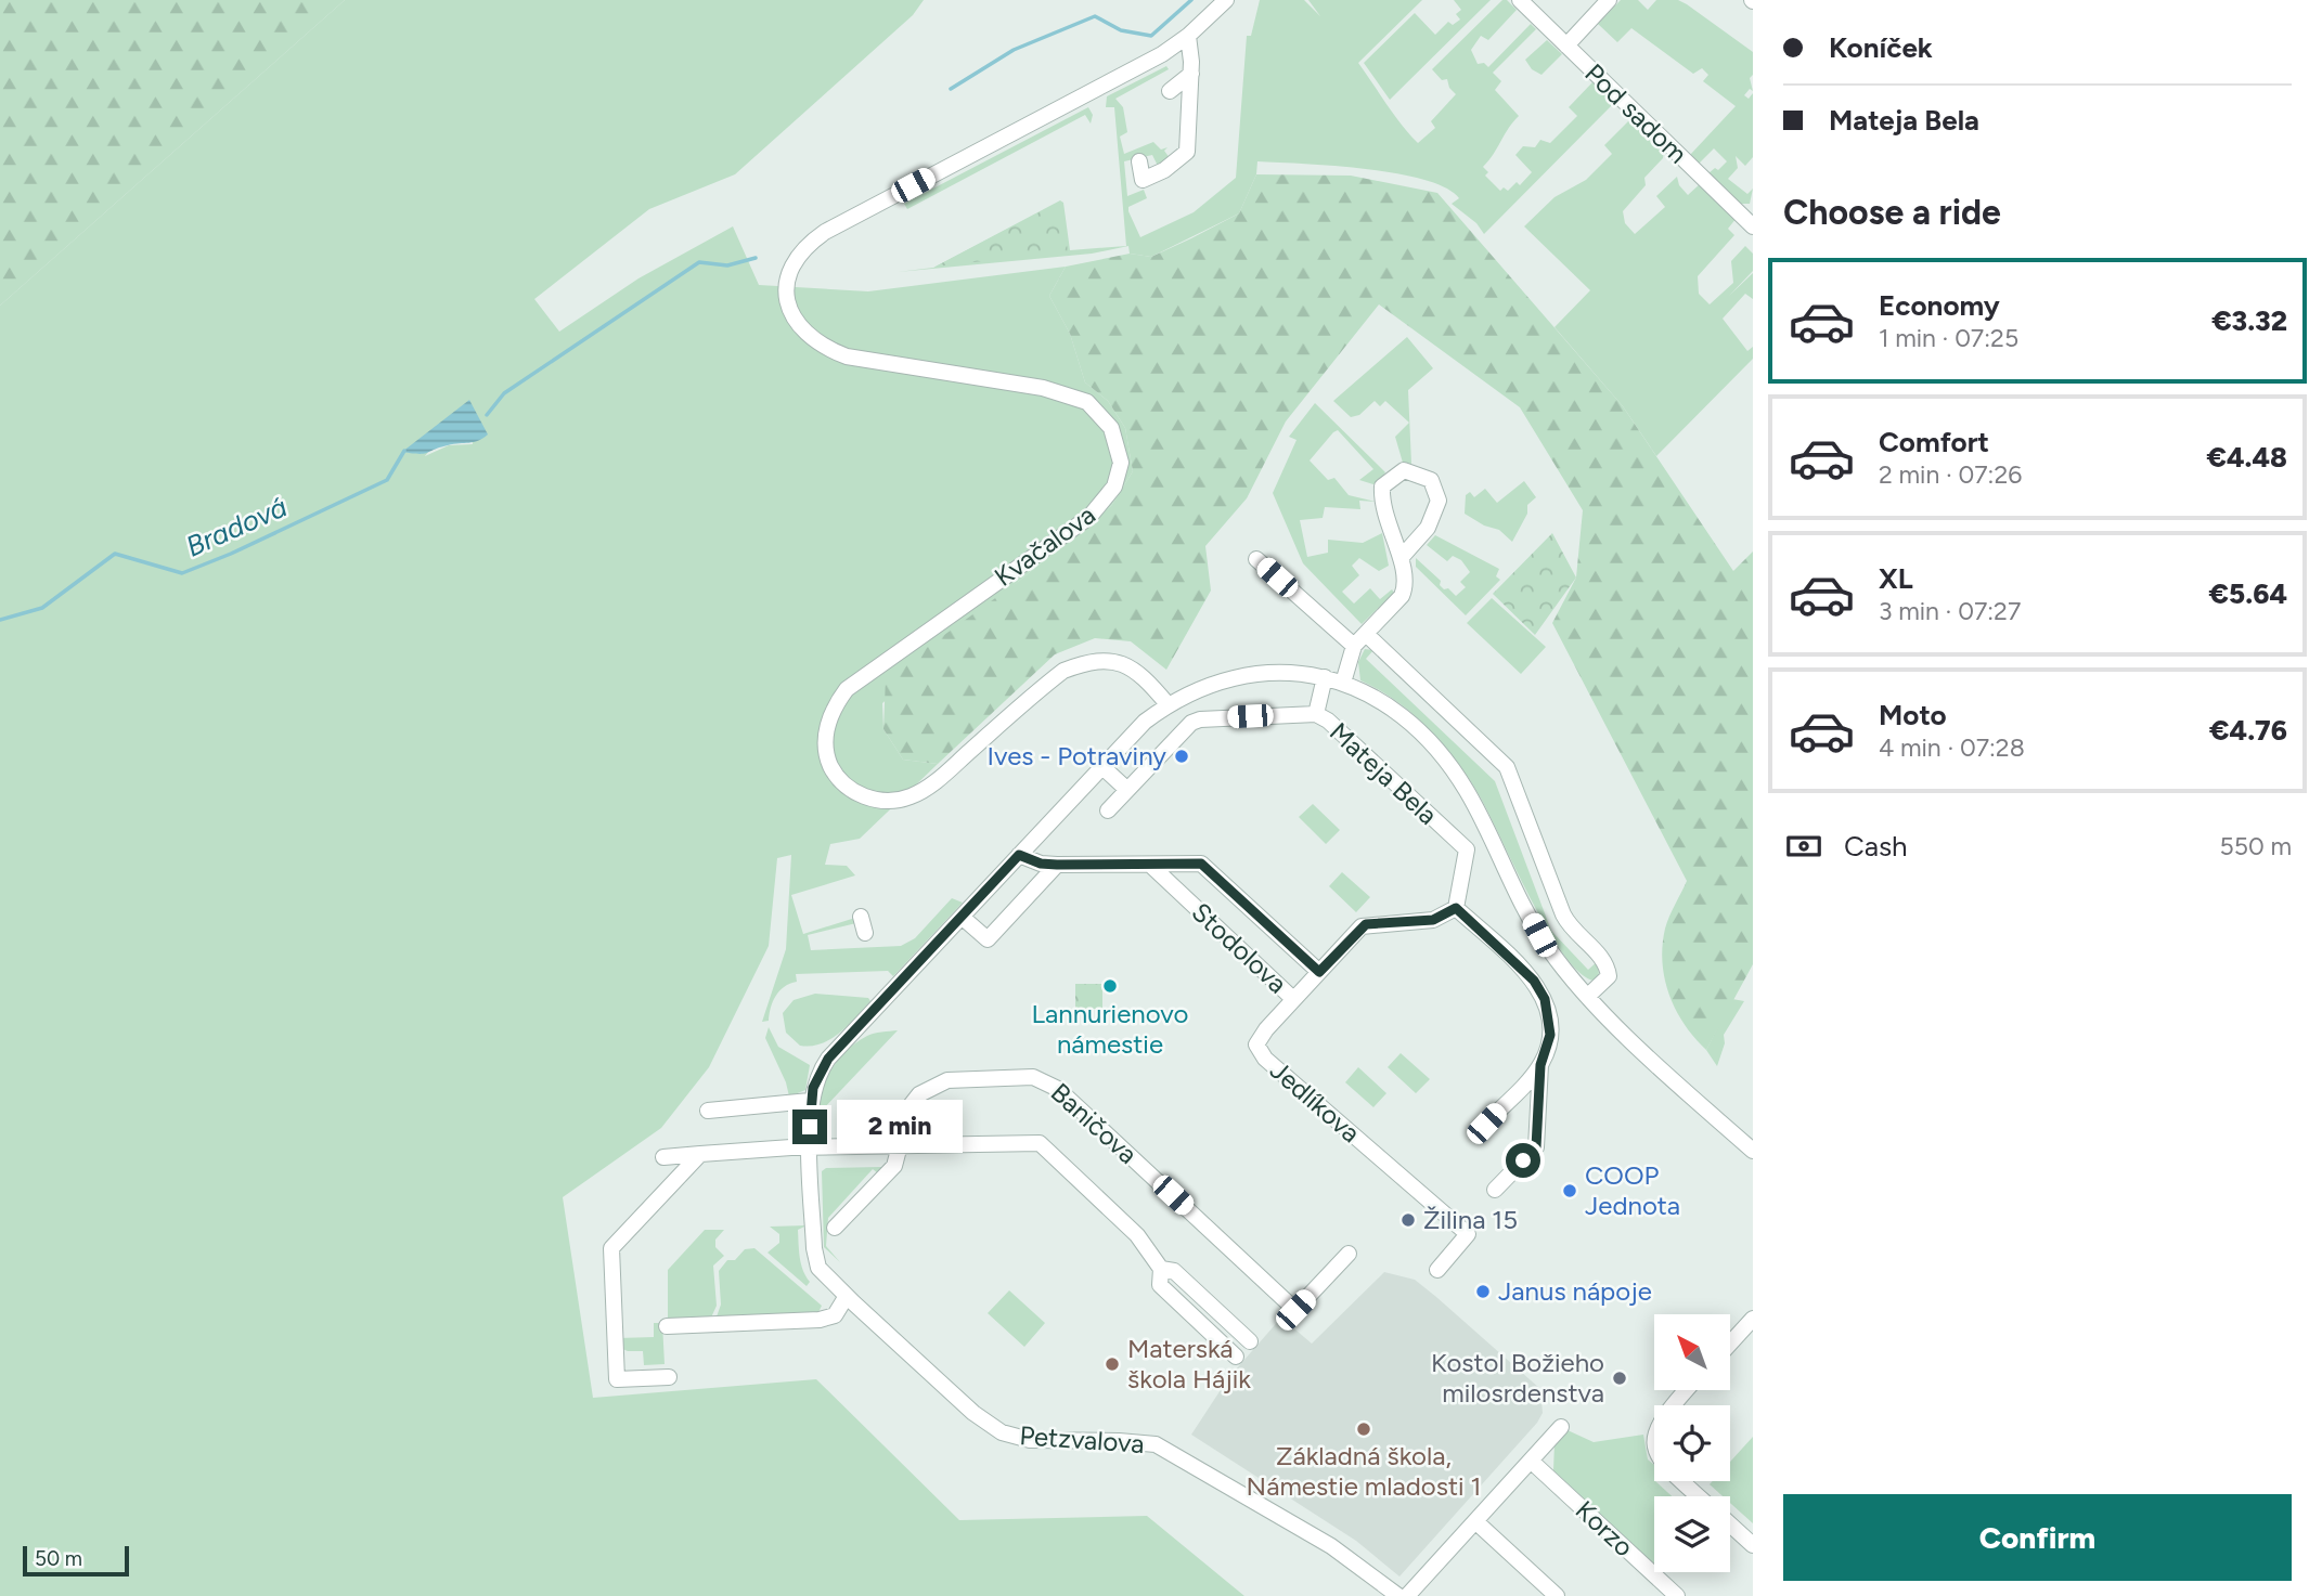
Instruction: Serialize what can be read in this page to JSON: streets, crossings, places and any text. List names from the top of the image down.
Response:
{
  "streets": {
    "street": [
      "Pod sadom",
      "Kvačalova",
      "Mateja Bela",
      "Stodolova",
      "Jedlíkova",
      "Baničova",
      "Petzvalova",
      "Korzo"
    ]
  },
  "crossings": [
    ["Kvačalova", "Mateja Bela"],
    ["Mateja Bela", "Stodolova"],
    ["Mateja Bela", "Baničova"],
    ["Mateja Bela", "Petzvalova"],
    ["Stodolova", "Jedlíkova"]
  ],
  "water": ["Bradová"],
  "places": [
    "Ives - Potraviny",
    "Lannurienovo námestie",
    "COOP Jednota",
    "Žilina 15",
    "Janus nápoje",
    "Materská škola Hájik",
    "Kostol Božieho milosrdenstva",
    "Základná škola, Námestie mladosti 1"
  ],
  "scale_bar": "50 m",
  "north": "top left",
  "page": {
    "banner": ["Koníček", "Mateja Bela"],
    "heading": "Choose a ride",
    "list": [
      {
        "name": "Economy",
        "note": "1 min · 07:25",
        "value": "€3.32"
      },
      {
        "name": "Comfort",
        "note": "2 min · 07:26",
        "value": "€4.48"
      },
      {
        "name": "XL",
        "note": "3 min · 07:27",
        "value": "€5.64"
      },
      {
        "name": "Moto",
        "note": "4 min · 07:28",
        "value": "€4.76"
      }
    ],
    "pay": ["Cash", "550 m"],
    "bubble": "2 min",
    "buttons": "Confirm",
    "scale": "50 m"
  }
}
